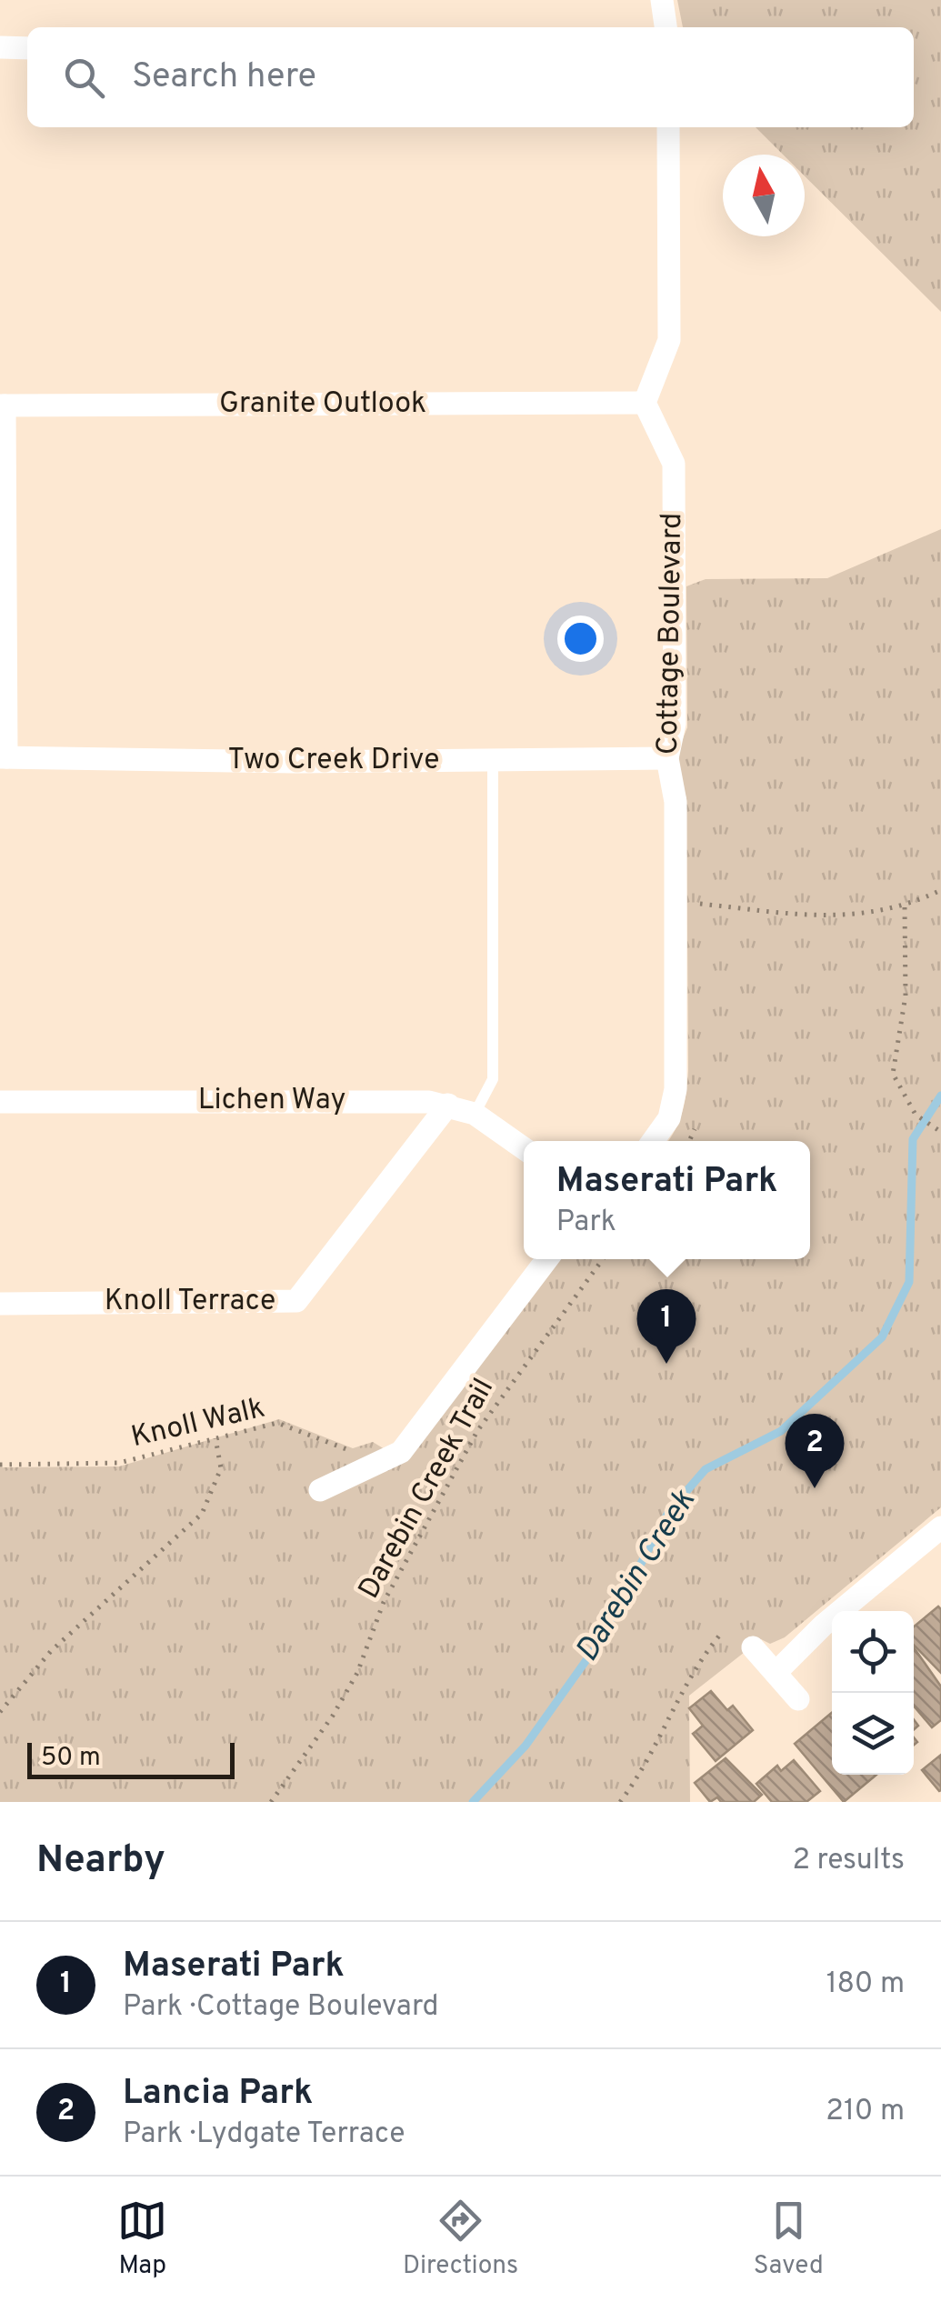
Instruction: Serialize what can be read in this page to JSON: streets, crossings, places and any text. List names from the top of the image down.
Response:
{
  "streets": {
    "street": [
      "Granite Outlook",
      "Cottage Boulevard",
      "Two Creek Drive",
      "Lichen Way",
      "Knoll Terrace"
    ],
    "path": ["Knoll Walk", "Darebin Creek Trail"]
  },
  "crossings": [
    ["Granite Outlook", "Cottage Boulevard"],
    ["Cottage Boulevard", "Two Creek Drive"],
    ["Lichen Way", "Knoll Terrace"]
  ],
  "water": ["Darebin Creek"],
  "scale_bar": "50 m",
  "north": "top",
  "page": {
    "search": "Search here",
    "popup": ["Maserati Park", "Park"],
    "pins": ["1", "2"],
    "scale": "50 m",
    "heading": ["Nearby", "2 results"],
    "list": [
      {
        "mark": "1",
        "name": "Maserati Park",
        "note": "Park · Cottage Boulevard",
        "value": "180 m"
      },
      {
        "mark": "2",
        "name": "Lancia Park",
        "note": "Park · Lydgate Terrace",
        "value": "210 m"
      }
    ],
    "nav": ["Map", "Directions", "Saved"]
  }
}
